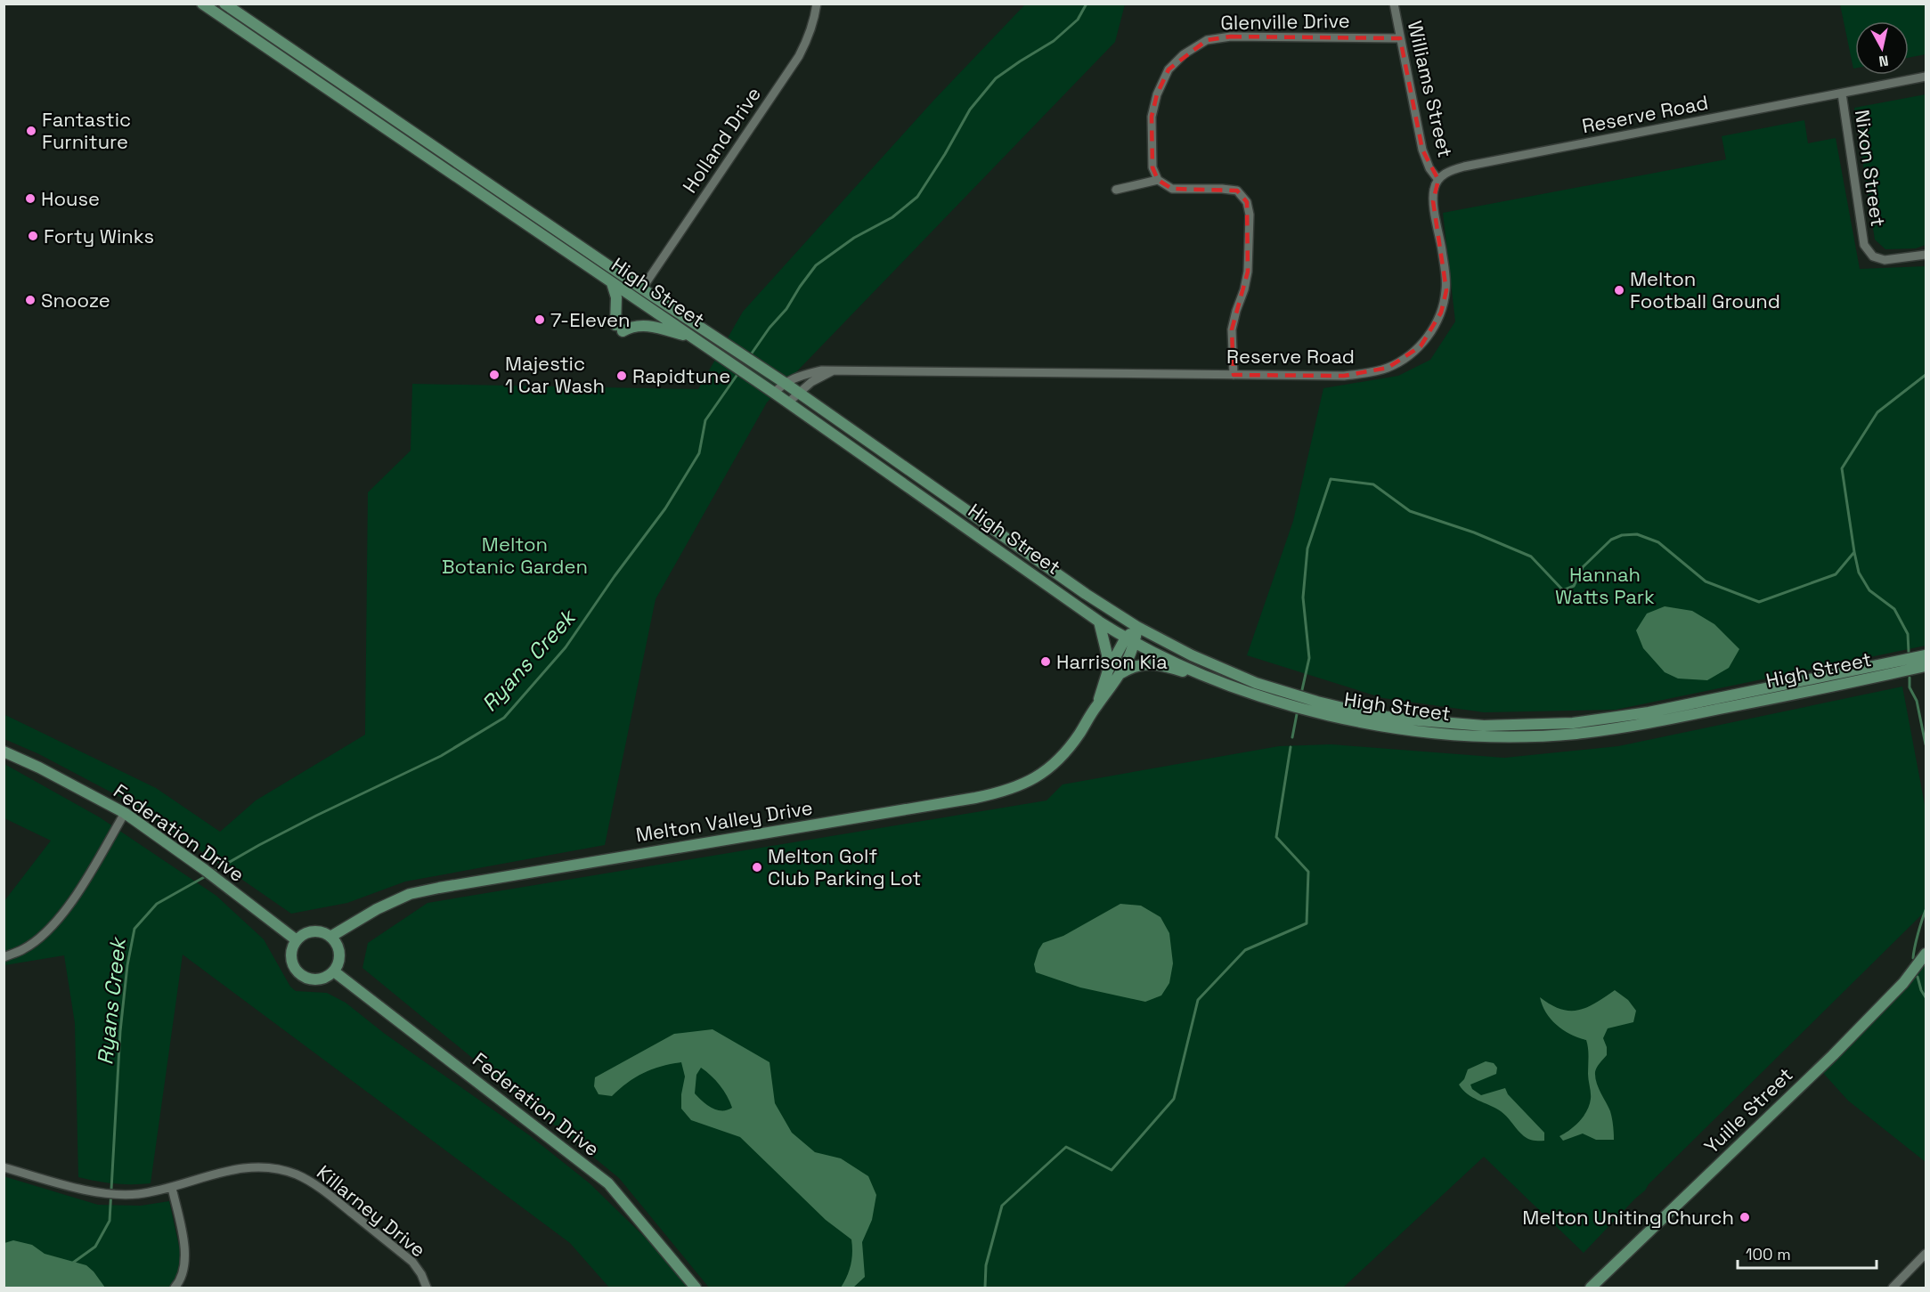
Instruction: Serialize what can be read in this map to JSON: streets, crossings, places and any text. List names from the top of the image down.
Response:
{
  "streets": {
    "main road": [
      "High Street",
      "Melton Valley Drive",
      "Federation Drive",
      "Yuille Street"
    ],
    "street": [
      "Glenville Drive",
      "Williams Street",
      "Reserve Road",
      "Holland Drive",
      "Nixon Street",
      "Killarney Drive"
    ]
  },
  "crossings": [
    ["Glenville Drive", "Williams Street"],
    ["Williams Street", "Reserve Road"],
    ["Reserve Road", "Nixon Street"],
    ["Reserve Road", "High Street"],
    ["Holland Drive", "High Street"],
    ["High Street", "Melton Valley Drive"],
    ["Melton Valley Drive", "Federation Drive"]
  ],
  "water": ["Ryans Creek"],
  "parks": ["Melton Botanic Garden", "Hannah Watts Park"],
  "places": [
    "Fantastic Furniture",
    "House",
    "Forty Winks",
    "Melton Football Ground",
    "Snooze",
    "7-Eleven",
    "Majestic 1 Car Wash",
    "Rapidtune",
    "Harrison Kia",
    "Melton Golf Club Parking Lot",
    "Melton Uniting Church"
  ],
  "scale_bar": "100 m",
  "north": "bottom"
}
